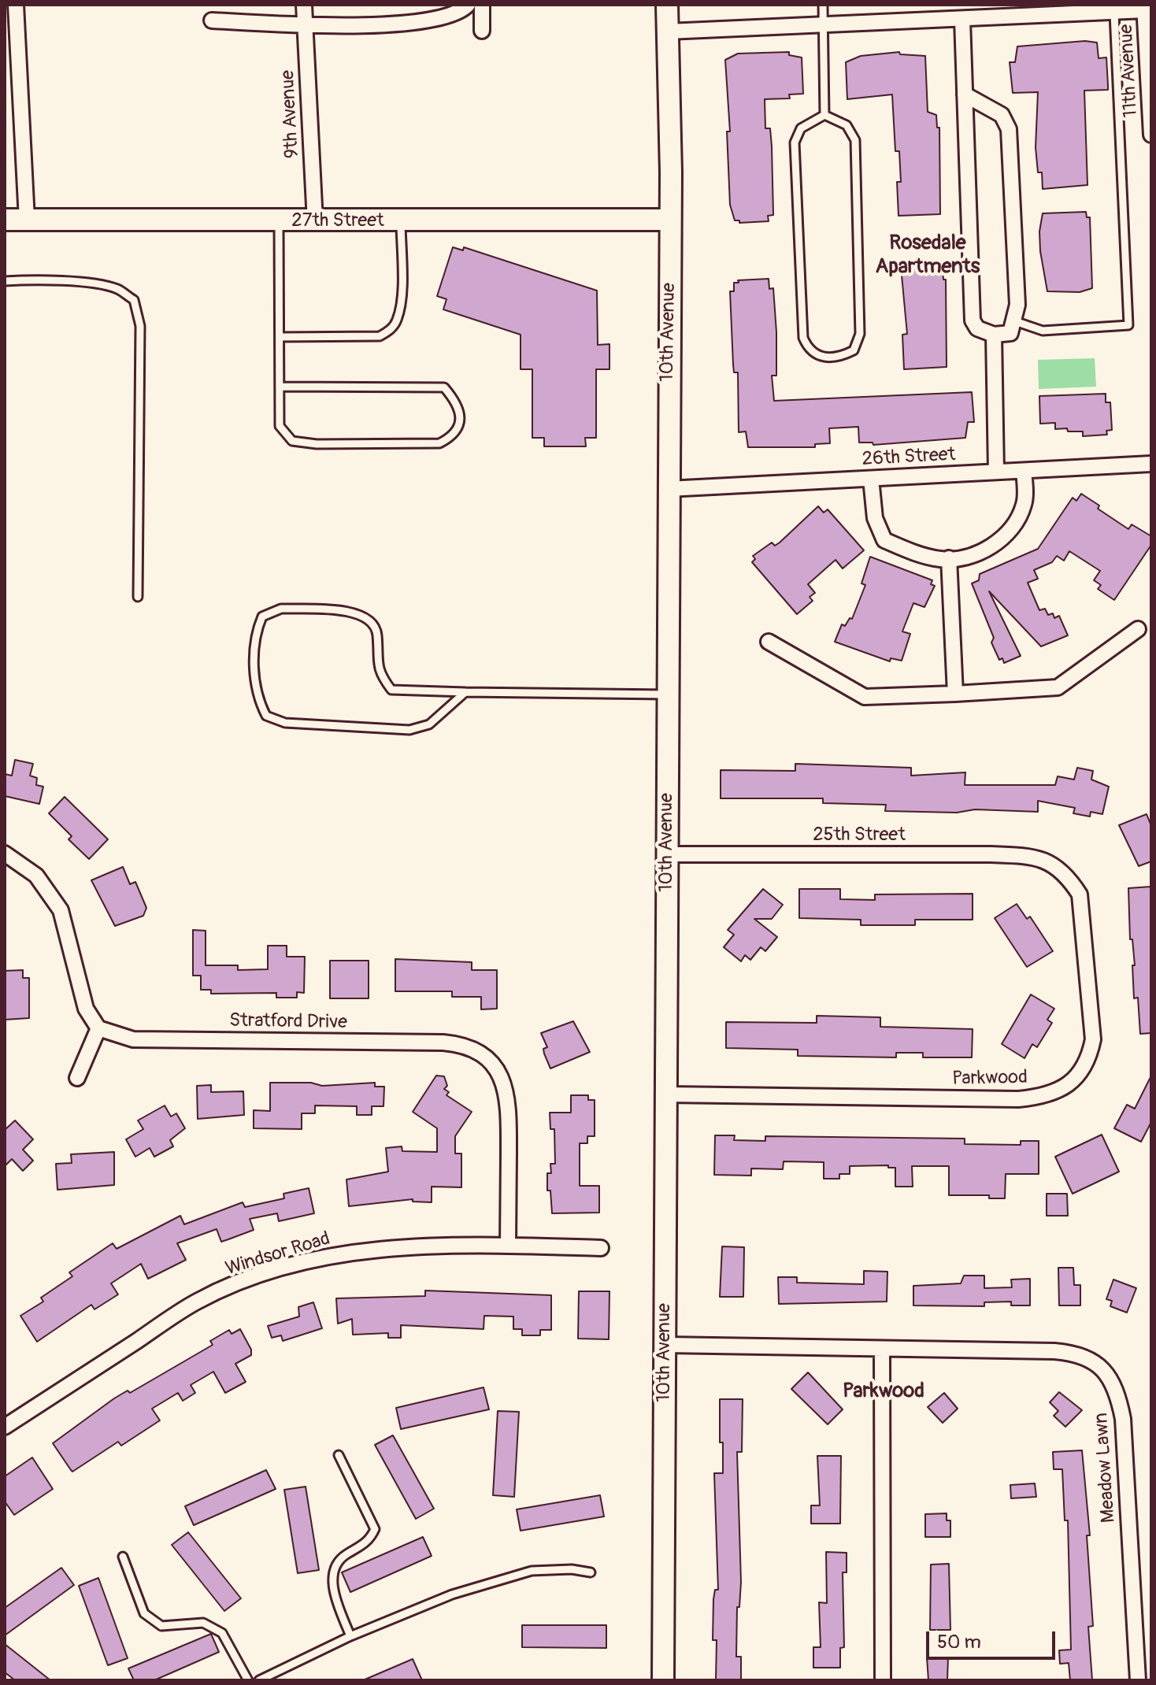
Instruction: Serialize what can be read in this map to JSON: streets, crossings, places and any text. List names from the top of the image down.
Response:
{
  "streets": {
    "main road": ["27th Street", "10th Avenue"],
    "street": [
      "11th Avenue",
      "9th Avenue",
      "26th Street",
      "25th Street",
      "Stratford Drive",
      "Parkwood",
      "Windsor Road",
      "Meadow Lawn"
    ]
  },
  "crossings": [
    ["9th Avenue", "27th Street"],
    ["27th Street", "10th Avenue"],
    ["10th Avenue", "26th Street"],
    ["10th Avenue", "25th Street"],
    ["10th Avenue", "Parkwood"],
    ["10th Avenue", "Meadow Lawn"],
    ["25th Street", "Parkwood"],
    ["Stratford Drive", "Windsor Road"]
  ],
  "districts": ["Rosedale Apartments", "Parkwood"],
  "scale_bar": "50 m"
}
